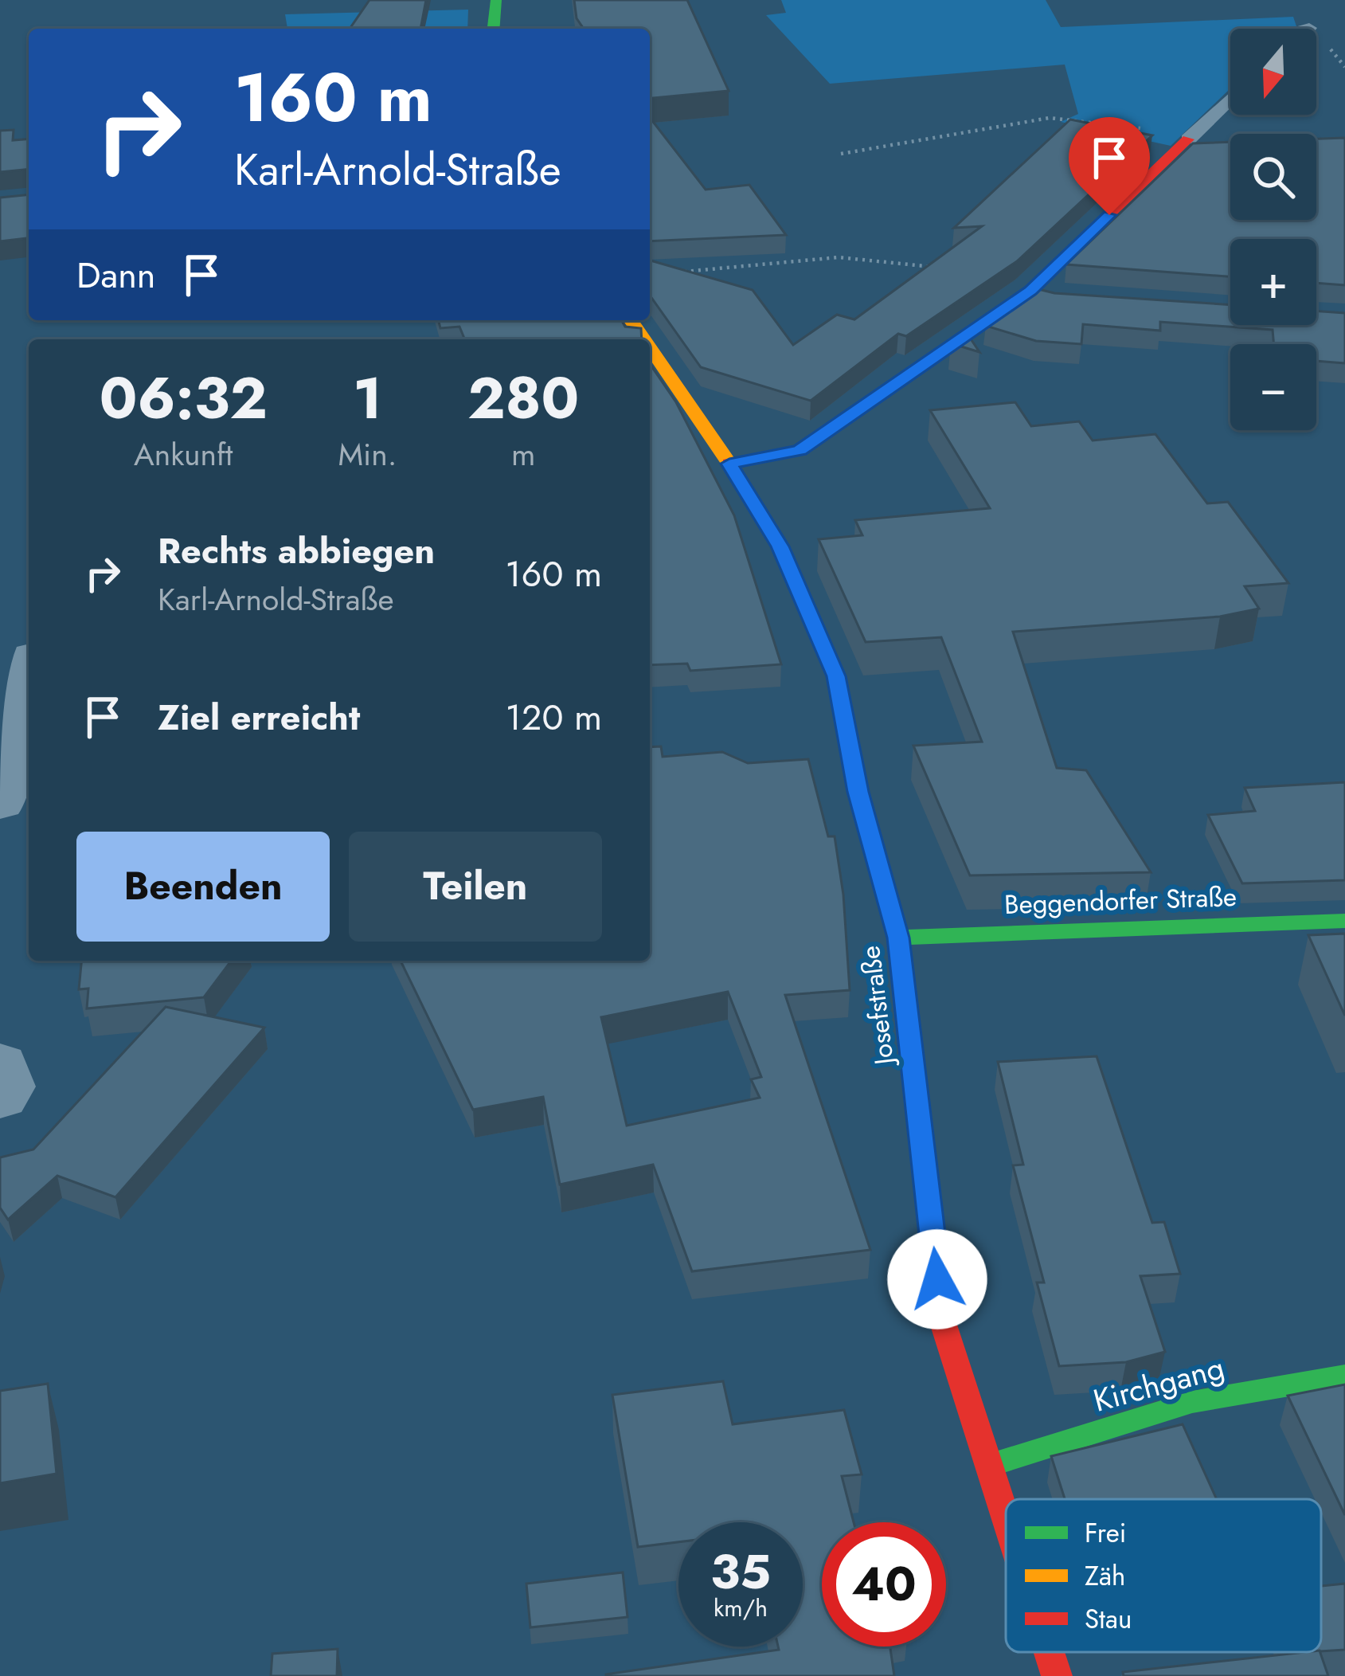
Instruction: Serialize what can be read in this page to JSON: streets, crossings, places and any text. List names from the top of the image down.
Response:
{
  "streets": {
    "street": ["Beggendorfer Straße", "Josefstraße", "Kirchgang"]
  },
  "crossings": [
    ["Beggendorfer Straße", "Josefstraße"],
    ["Josefstraße", "Kirchgang"]
  ],
  "legend": ["Frei", "Zäh", "Stau"],
  "north": "bottom",
  "page": {
    "map_buttons": ["+", "−"],
    "turn": ["160 m", "Karl-Arnold-Straße"],
    "then": "Dann",
    "eta": [
      "06:32",
      "Ankunft",
      "1",
      "Min.",
      "280",
      "m"
    ],
    "list": [
      {
        "name": "Rechts abbiegen",
        "note": "Karl-Arnold-Straße",
        "value": "160 m"
      },
      {
        "name": "Ziel erreicht",
        "value": "120 m"
      }
    ],
    "buttons": ["Beenden", "Teilen"],
    "speed": "35 km/h",
    "limit": "40"
  }
}
